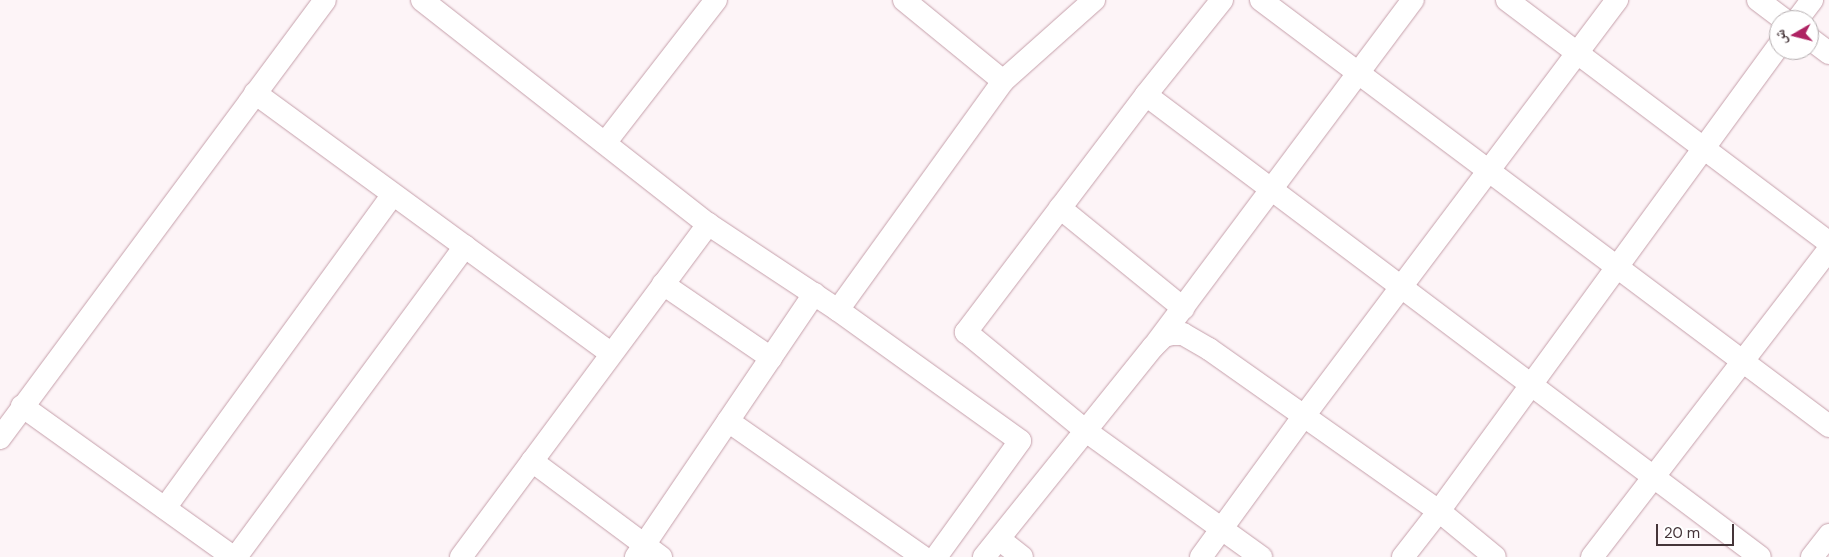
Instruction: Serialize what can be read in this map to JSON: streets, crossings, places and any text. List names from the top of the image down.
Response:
{
  "scale_bar": "20 m",
  "north": "left"
}
